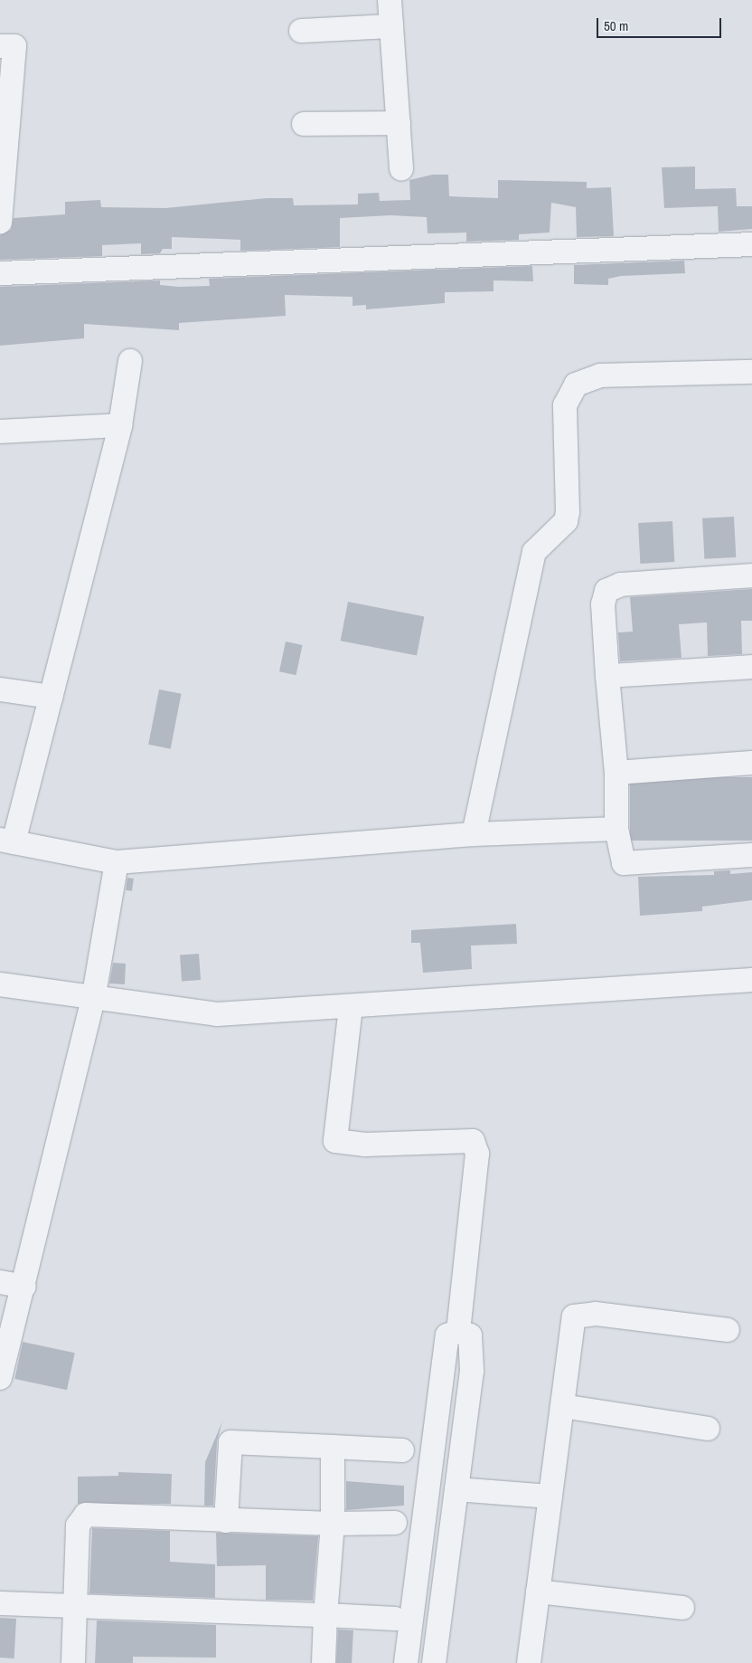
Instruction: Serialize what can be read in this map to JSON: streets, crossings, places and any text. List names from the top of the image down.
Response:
{
  "scale_bar": "50 m"
}
